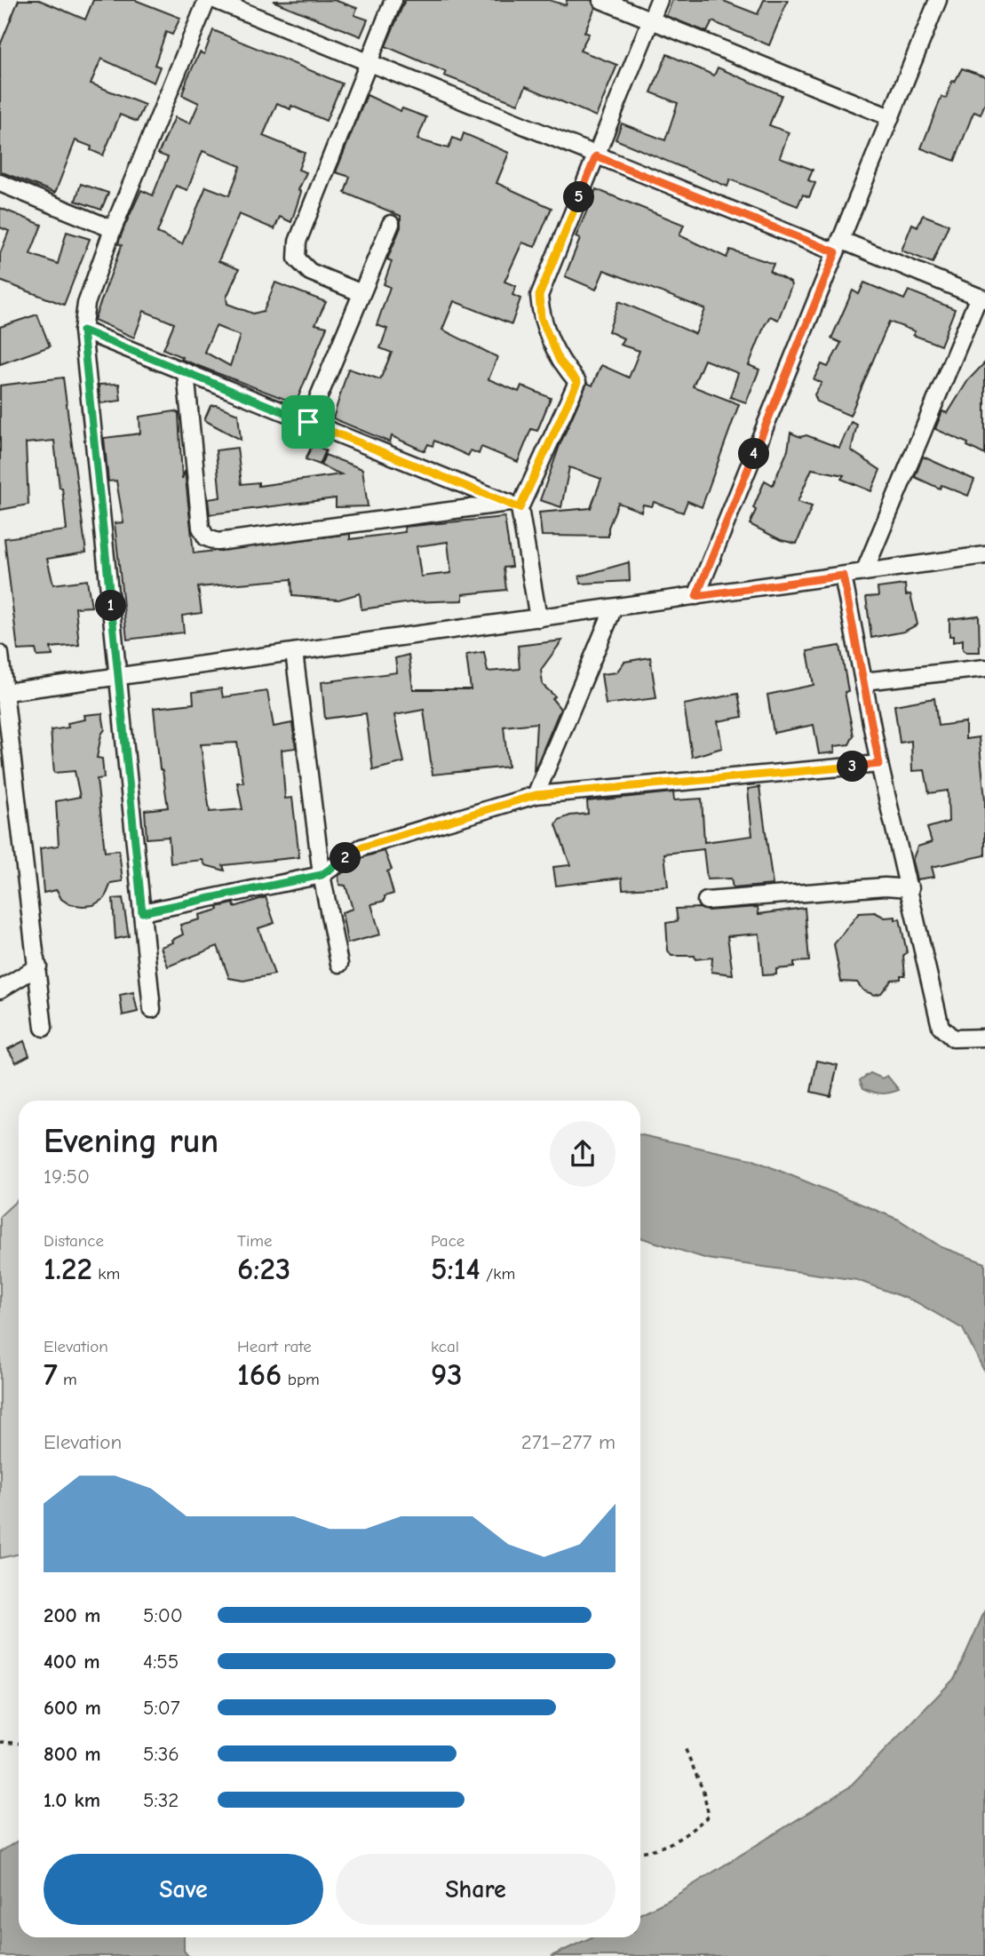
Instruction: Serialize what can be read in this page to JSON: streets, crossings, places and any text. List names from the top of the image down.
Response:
{
  "page": {
    "pins": [
      "5",
      "4",
      "1",
      "3",
      "2"
    ],
    "heading": ["Evening run", "19:50"],
    "stats": [
      ["Distance", "1.22 km"],
      ["Time", "6:23"],
      ["Pace", "5:14 /km"],
      ["Elevation", "7 m"],
      ["Heart rate", "166 bpm"],
      ["kcal", "93"]
    ],
    "chart": ["Elevation", "271–277 m"],
    "list": [
      {
        "name": "200 m",
        "note": "5:00"
      },
      {
        "name": "400 m",
        "note": "4:55"
      },
      {
        "name": "600 m",
        "note": "5:07"
      },
      {
        "name": "800 m",
        "note": "5:36"
      },
      {
        "name": "1.0 km",
        "note": "5:32"
      }
    ],
    "buttons": ["Save", "Share"]
  }
}
